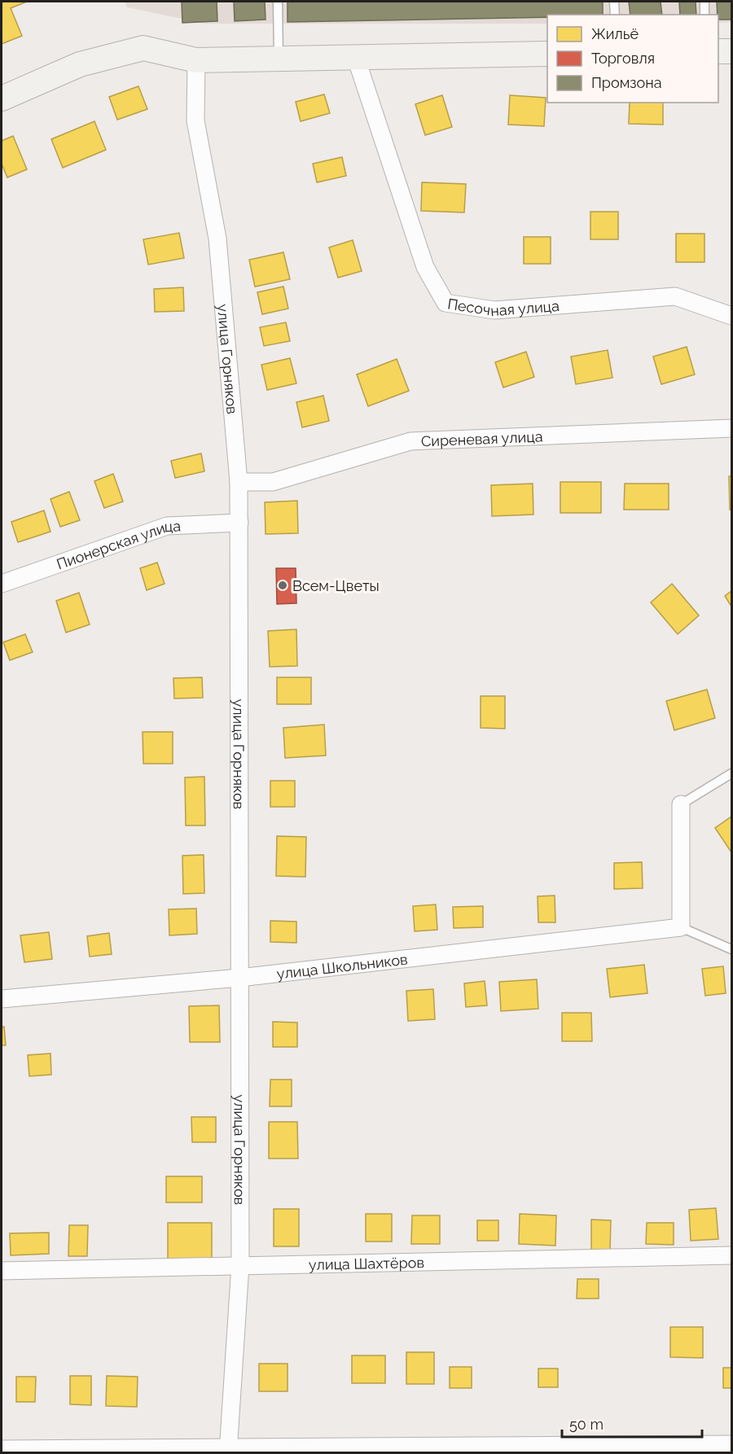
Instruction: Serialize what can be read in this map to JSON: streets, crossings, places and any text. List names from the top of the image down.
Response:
{
  "streets": {
    "street": [
      "Песочная улица",
      "улица Горняков",
      "Сиреневая улица",
      "Пионерская улица",
      "улица Школьников",
      "улица Шахтёров"
    ]
  },
  "crossings": [
    ["улица Горняков", "Сиреневая улица"],
    ["улица Горняков", "Пионерская улица"],
    ["улица Горняков", "улица Школьников"],
    ["улица Горняков", "улица Шахтёров"]
  ],
  "places": ["Всем-Цветы"],
  "legend": ["Жильё", "Торговля", "Промзона"],
  "scale_bar": "50 m"
}
